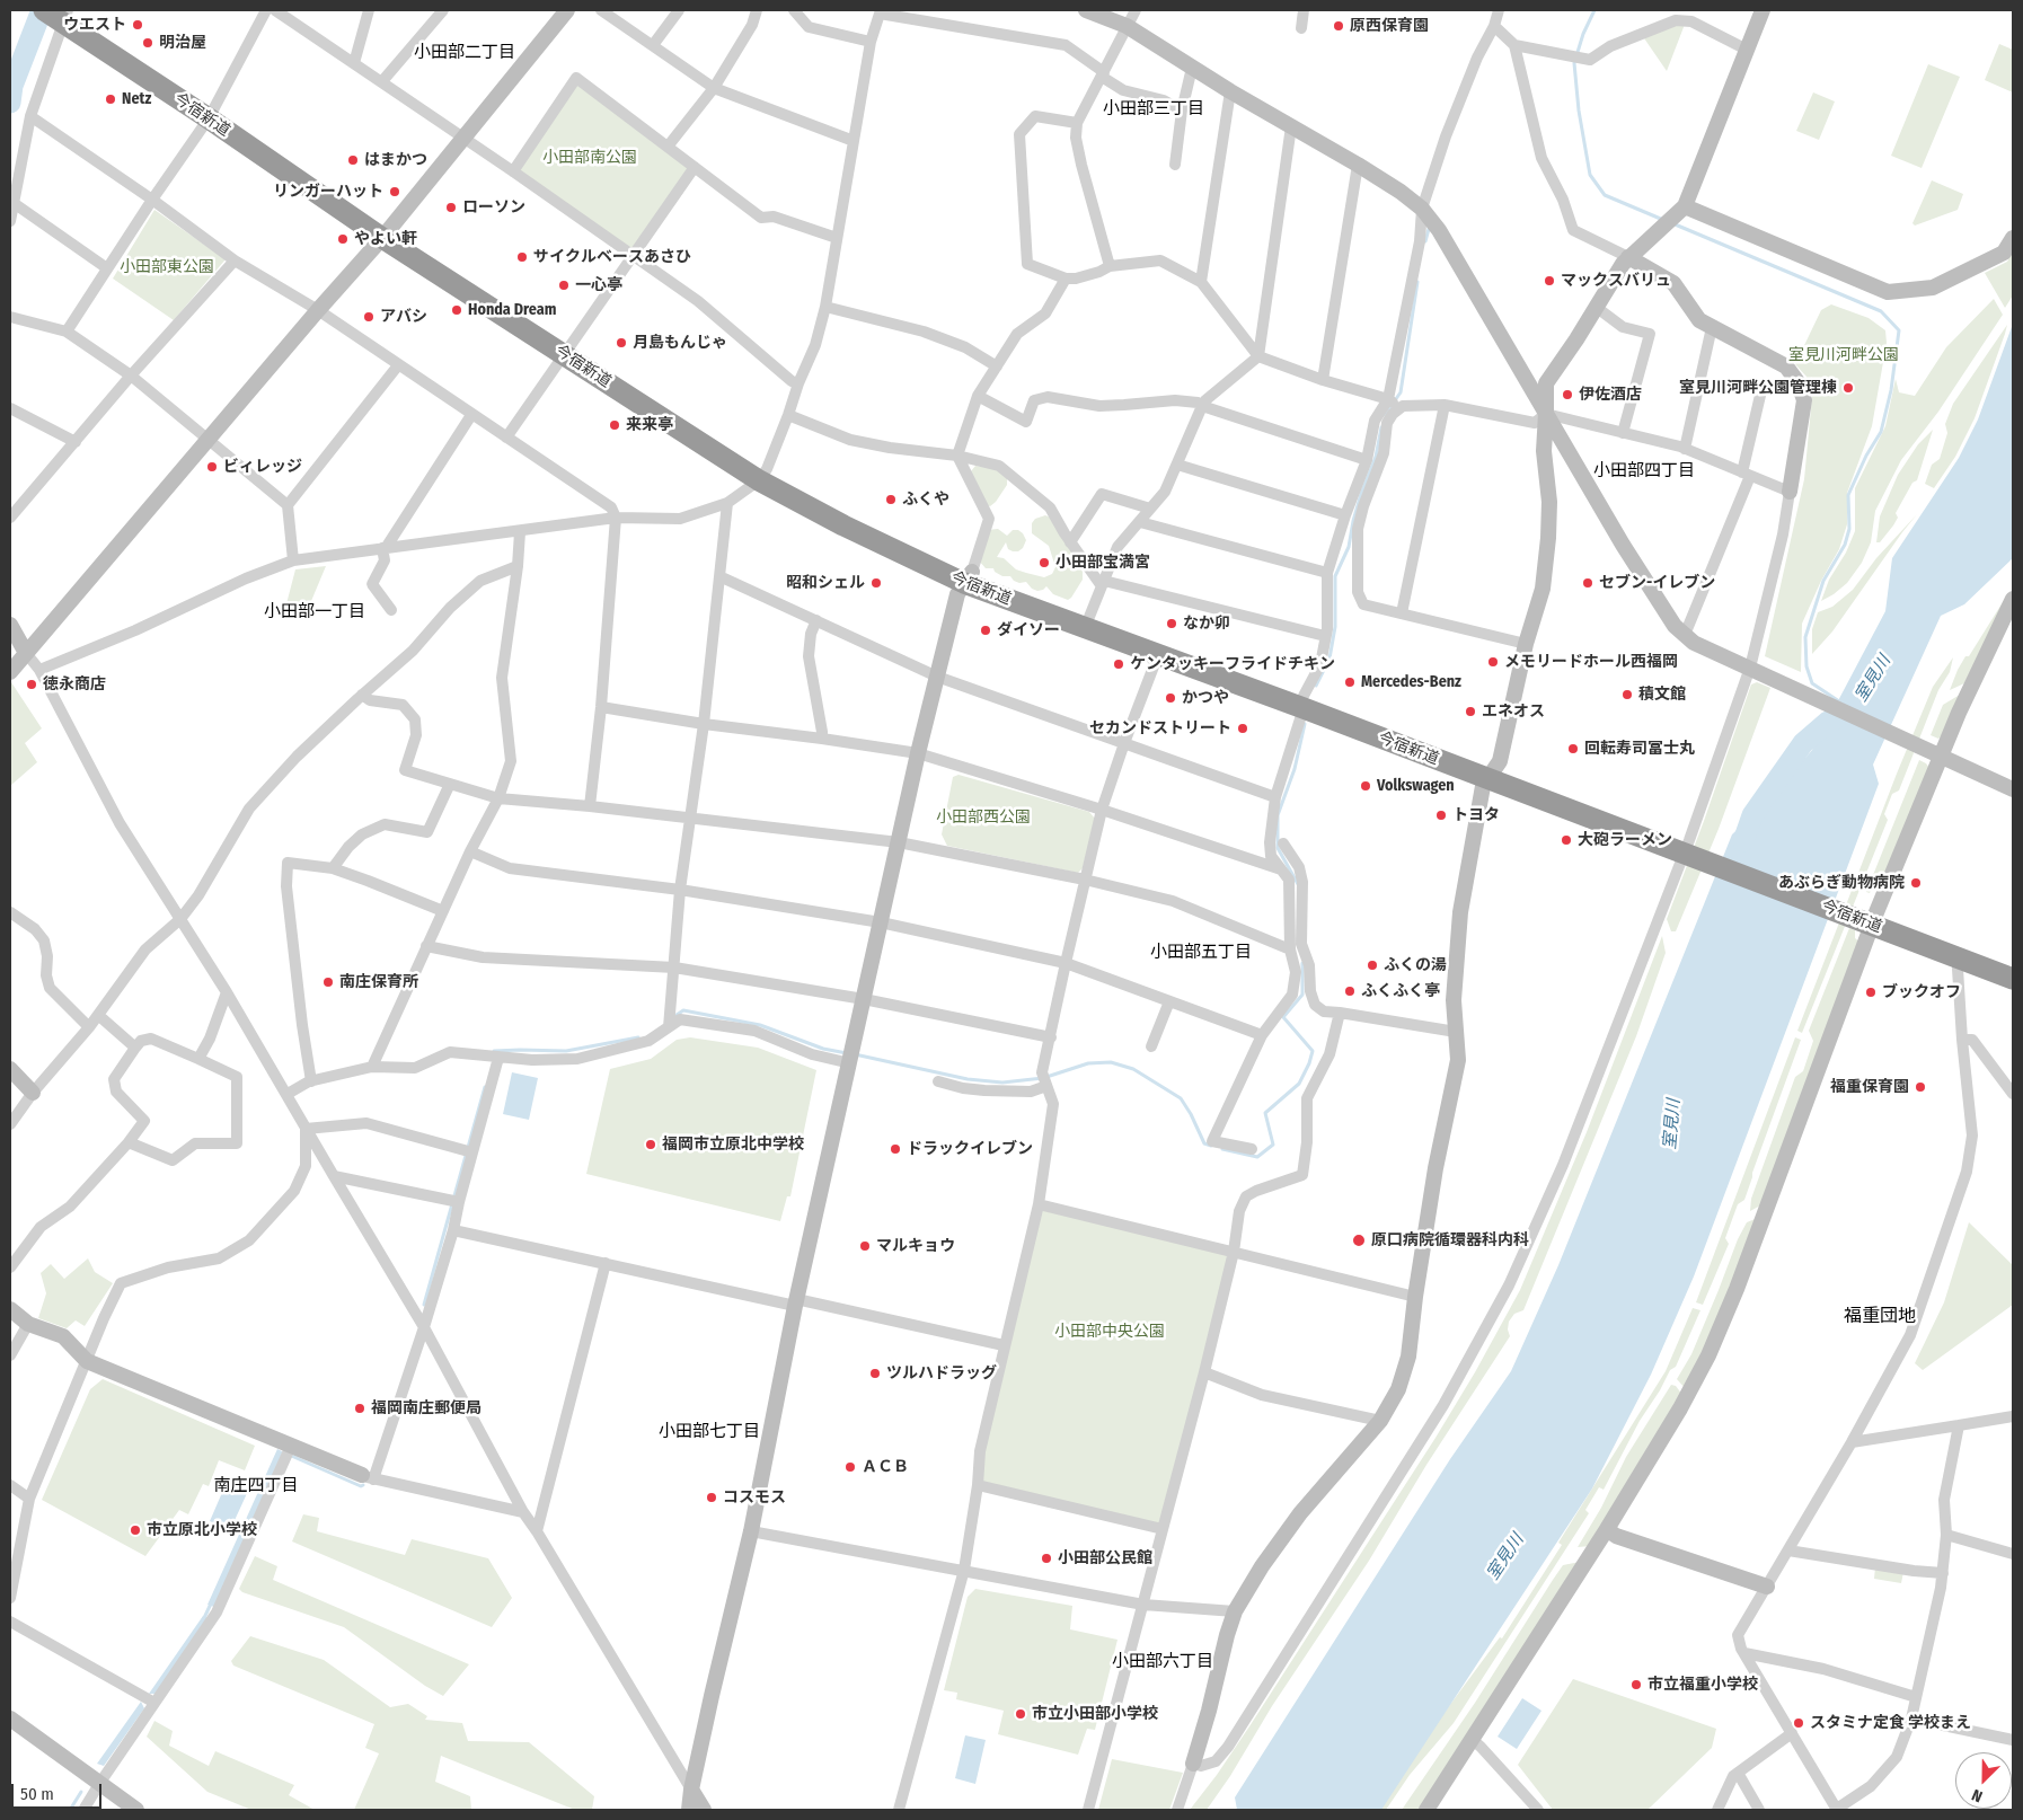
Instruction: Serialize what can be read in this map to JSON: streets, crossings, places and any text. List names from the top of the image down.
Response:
{
  "streets": {
    "highway": ["今宿新道"]
  },
  "districts": [
    "小田部二丁目",
    "小田部三丁目",
    "小田部四丁目",
    "小田部一丁目",
    "小田部五丁目",
    "福重団地",
    "小田部七丁目",
    "南庄四丁目",
    "小田部六丁目"
  ],
  "water": ["室見川"],
  "parks": [
    "小田部南公園",
    "小田部東公園",
    "室見川河畔公園",
    "小田部西公園",
    "小田部中央公園"
  ],
  "places": [
    "ウエスト",
    "原西保育園",
    "明治屋",
    "Netz",
    "はまかつ",
    "リンガーハット",
    "ローソン",
    "やよい軒",
    "サイクルベースあさひ",
    "マックスバリュ",
    "一心亭",
    "Honda Dream",
    "アバシ",
    "月島もんじゃ",
    "室見川河畔公園管理棟",
    "伊佐酒店",
    "来来亭",
    "ビィレッジ",
    "ふくや",
    "小田部宝満宮",
    "昭和シェル",
    "セブン-イレブン",
    "なか卯",
    "ダイソー",
    "メモリードホール西福岡",
    "ケンタッキーフライドチキン",
    "Mercedes-Benz",
    "徳永商店",
    "積文館",
    "かつや",
    "エネオス",
    "セカンドストリート",
    "回転寿司冨士丸",
    "Volkswagen",
    "トヨタ",
    "大砲ラーメン",
    "あぶらぎ動物病院",
    "ふくの湯",
    "南庄保育所",
    "ふくふく亭",
    "ブックオフ",
    "福重保育園",
    "福岡市立原北中学校",
    "ドラックイレブン",
    "原口病院循環器科内科",
    "マルキョウ",
    "ツルハドラッグ",
    "福岡南庄郵便局",
    "ＡＣＢ",
    "コスモス",
    "市立原北小学校",
    "小田部公民館",
    "市立福重小学校",
    "市立小田部小学校",
    "スタミナ定食 学校まえ"
  ],
  "scale_bar": "50 m",
  "north": "bottom left"
}
